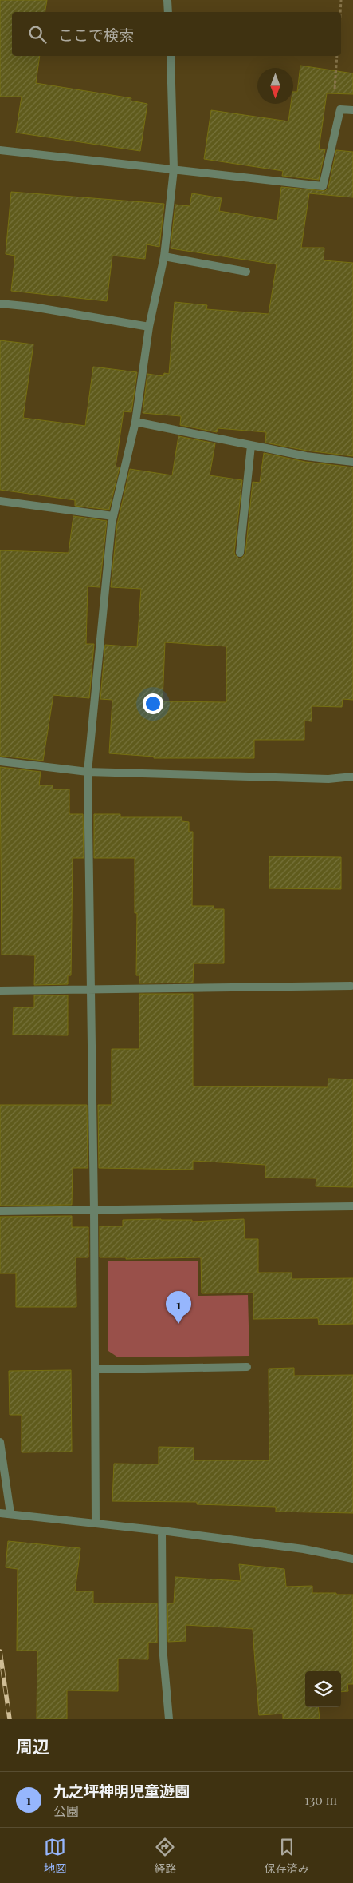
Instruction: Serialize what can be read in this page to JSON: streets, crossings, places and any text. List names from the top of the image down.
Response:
{
  "north": "bottom",
  "page": {
    "search": "ここで検索",
    "pins": "1",
    "heading": "周辺",
    "list": [
      {
        "mark": "1",
        "name": "九之坪神明児童遊園",
        "note": "公園",
        "value": "130 m"
      }
    ],
    "nav": ["地図", "経路", "保存済み"]
  }
}
